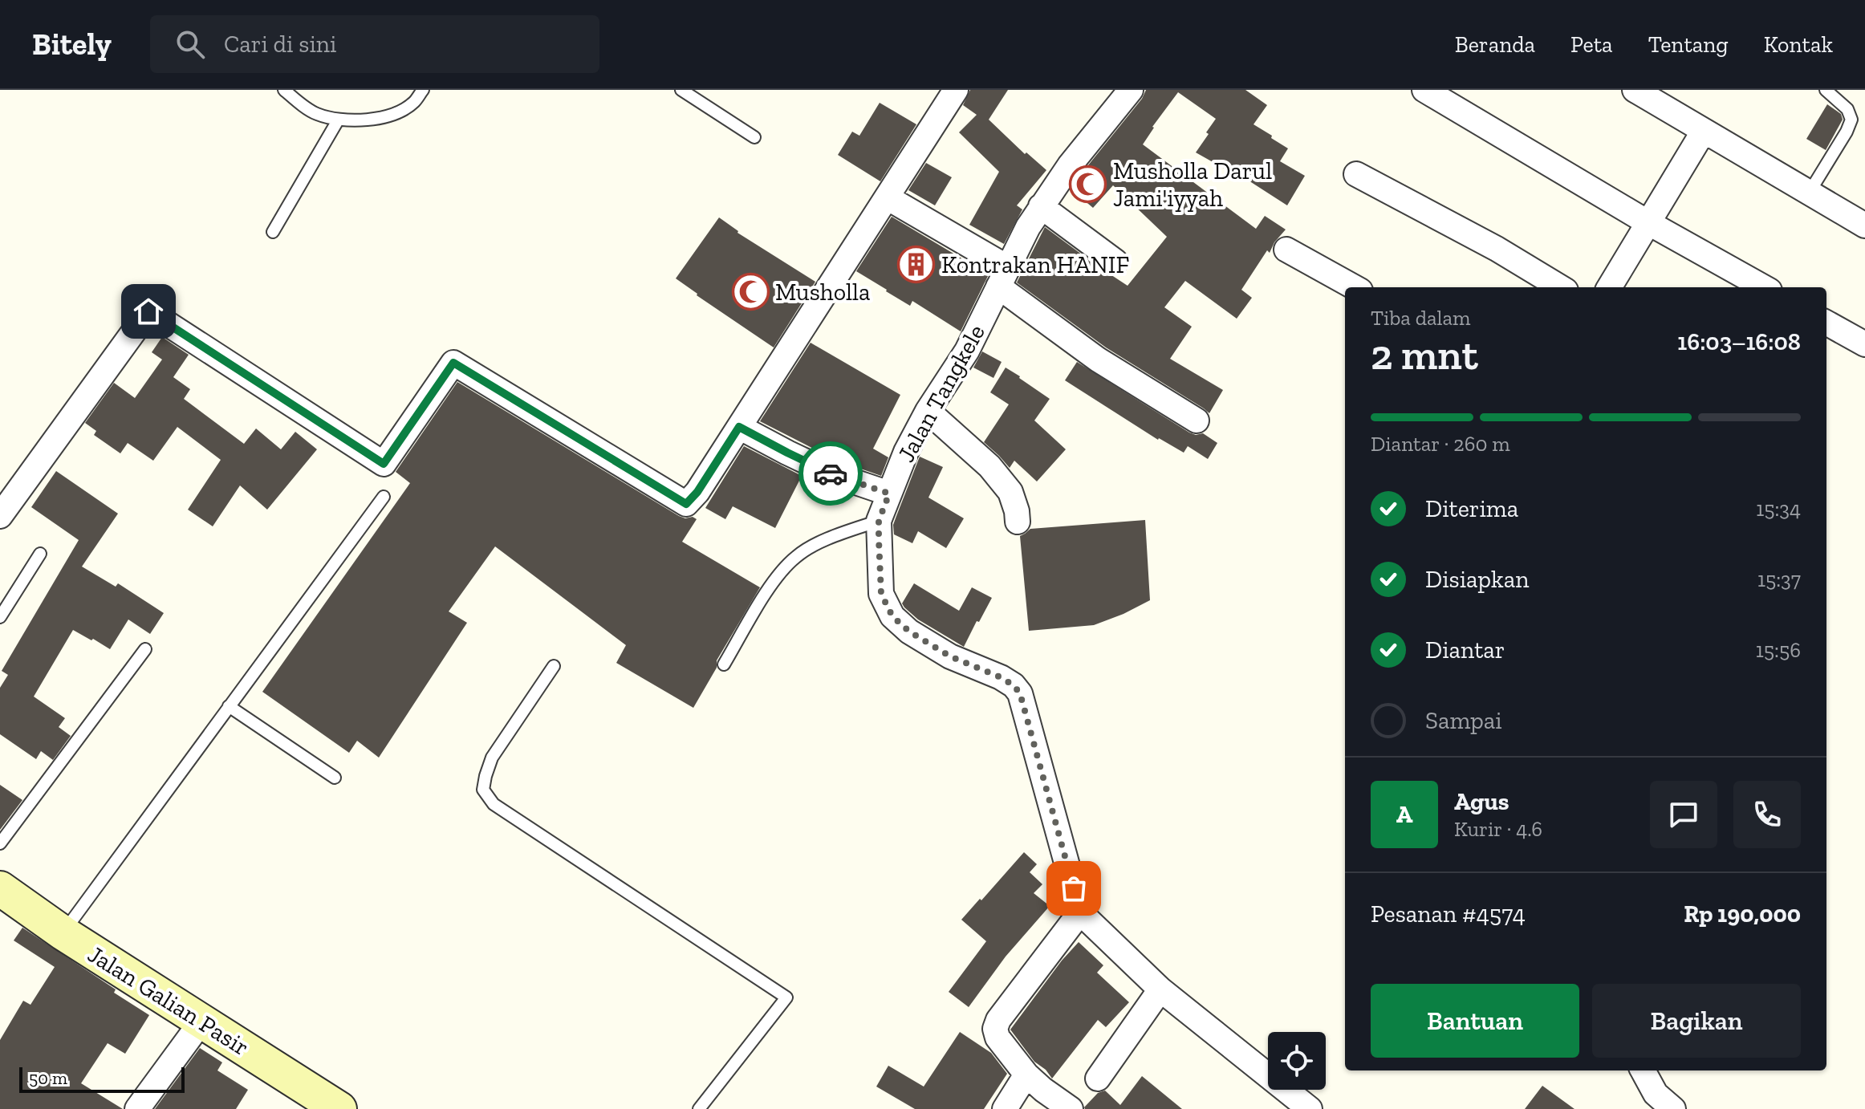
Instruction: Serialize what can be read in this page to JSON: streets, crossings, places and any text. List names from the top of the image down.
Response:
{
  "streets": {
    "street": ["Jalan Tangkele", "Jalan Galian Pasir"]
  },
  "places": {
    "mosque": ["Musholla Darul Jami'iyyah", "Musholla"],
    "building": ["Kontrakan HANIF"]
  },
  "scale_bar": "50 m",
  "page": {
    "header": "Bitely",
    "search": "Cari di sini",
    "nav": [
      "Beranda",
      "Peta",
      "Tentang",
      "Kontak"
    ],
    "heading": ["2 mnt", "Tiba dalam", "16:03–16:08"],
    "panel": [
      "Agus",
      "Kurir · 4.6",
      "Pesanan #4574",
      "Rp 190,000"
    ],
    "bar": "Diantar · 260 m",
    "list": [
      ["Diterima", "15:34"],
      ["Disiapkan", "15:37"],
      ["Diantar", "15:56"],
      "Sampai"
    ],
    "round": "A",
    "buttons": ["Bantuan", "Bagikan"],
    "scale": "50 m"
  }
}
